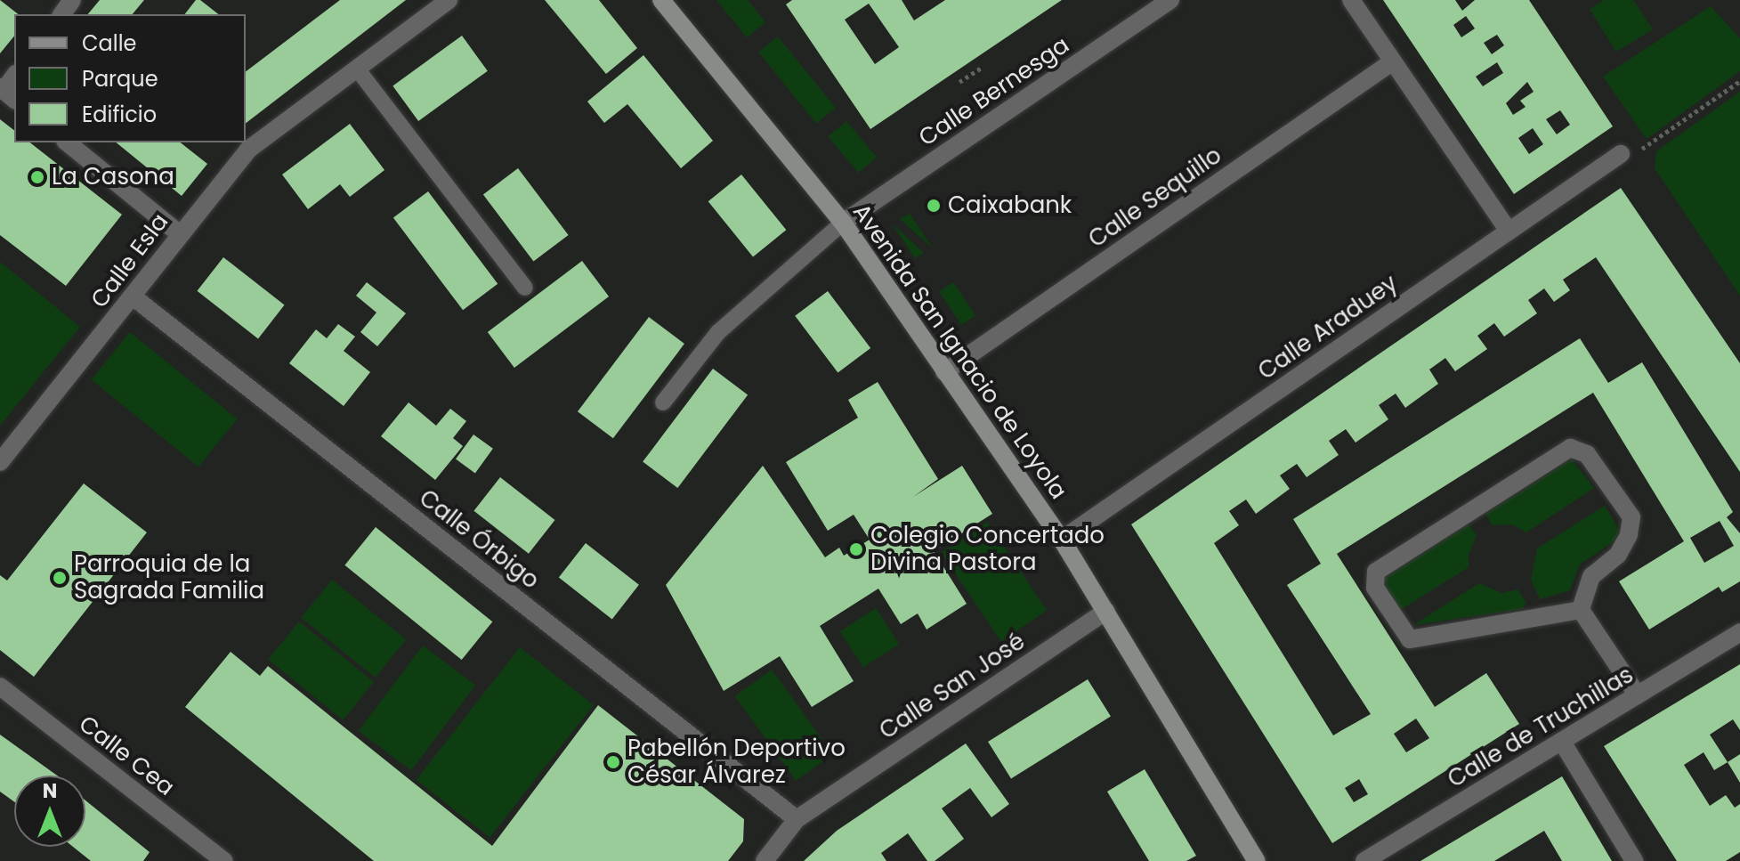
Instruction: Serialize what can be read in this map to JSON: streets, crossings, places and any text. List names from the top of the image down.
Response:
{
  "streets": {
    "main road": ["Avenida San Ignacio de Loyola"],
    "street": [
      "Calle Bernesga",
      "Calle Sequillo",
      "Calle Esla",
      "Calle Araduey",
      "Calle Órbigo",
      "Calle San José",
      "Calle de Truchillas",
      "Calle Cea"
    ]
  },
  "crossings": [
    ["Calle Bernesga", "Avenida San Ignacio de Loyola"],
    ["Calle Sequillo", "Avenida San Ignacio de Loyola"],
    ["Calle Esla", "Calle Órbigo"],
    ["Calle Araduey", "Avenida San Ignacio de Loyola"],
    ["Avenida San Ignacio de Loyola", "Calle San José"],
    ["Calle Órbigo", "Calle San José"]
  ],
  "places": [
    "La Casona",
    "Caixabank",
    "Colegio Concertado Divina Pastora",
    "Parroquia de la Sagrada Familia",
    "Pabellón Deportivo César Álvarez"
  ],
  "legend": ["Calle", "Parque", "Edificio"],
  "north": "top"
}
